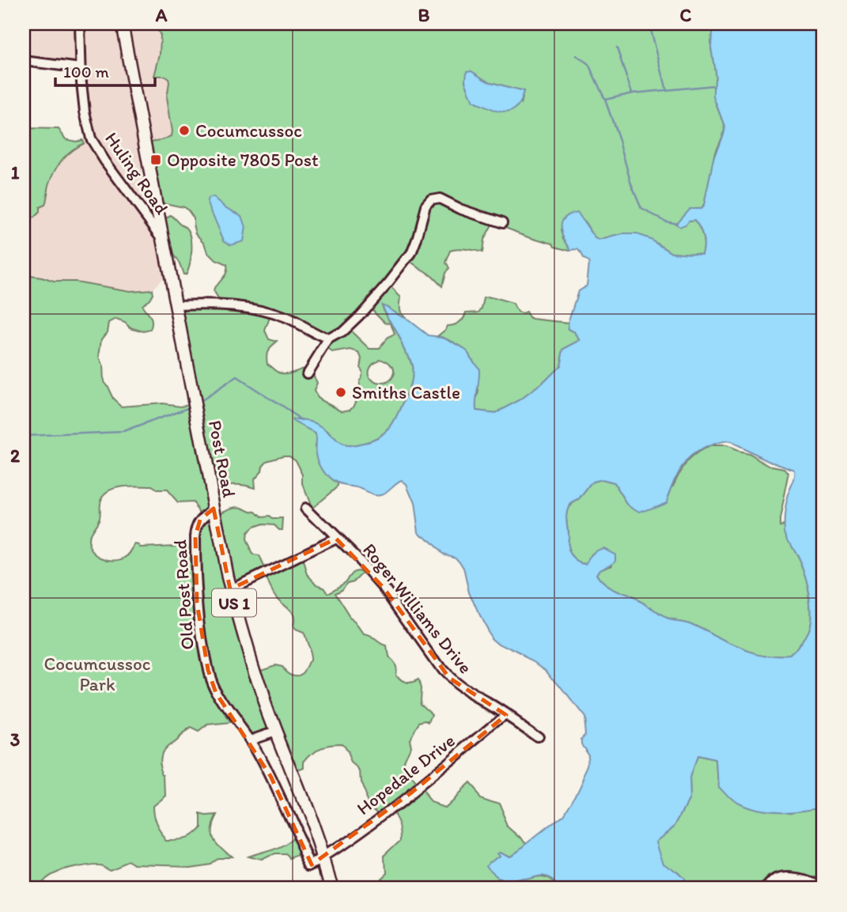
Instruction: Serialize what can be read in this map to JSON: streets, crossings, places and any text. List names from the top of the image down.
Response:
{
  "streets": {
    "main road": ["Post Road", "US 1"],
    "street": [
      "Huling Road",
      "Old Post Road",
      "Roger Williams Drive",
      "Hopedale Drive"
    ]
  },
  "crossings": [
    ["Huling Road", "Post Road"],
    ["Post Road", "Old Post Road"],
    ["Post Road", "Hopedale Drive"],
    ["Old Post Road", "Hopedale Drive"],
    ["Roger Williams Drive", "Hopedale Drive"]
  ],
  "parks": ["Cocumcussoc Park"],
  "places": {
    "other": ["Cocumcussoc", "Smiths Castle"],
    "transit": ["Opposite 7805 Post"]
  },
  "scale_bar": "100 m",
  "grid": {
    "columns": ["A", "B", "C"],
    "rows": ["1", "2", "3"]
  }
}
